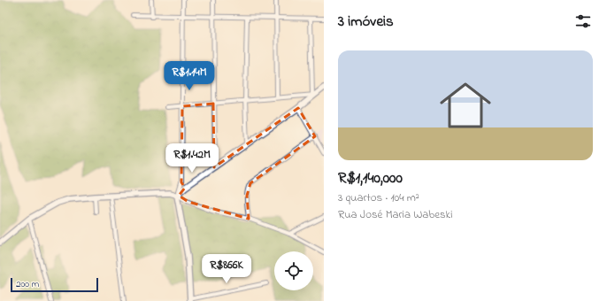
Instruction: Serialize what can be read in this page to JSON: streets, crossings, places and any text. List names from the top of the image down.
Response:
{
  "scale_bar": "200 m",
  "page": {
    "heading": "3 imóveis",
    "list": [
      {
        "name": "R$1,140,000",
        "note": "3 quartos · 104 m² · Rua José Maria Wabeski"
      }
    ],
    "price": ["R$1.14M", "R$1.42M", "R$866K"],
    "scale": "200 m"
  }
}
